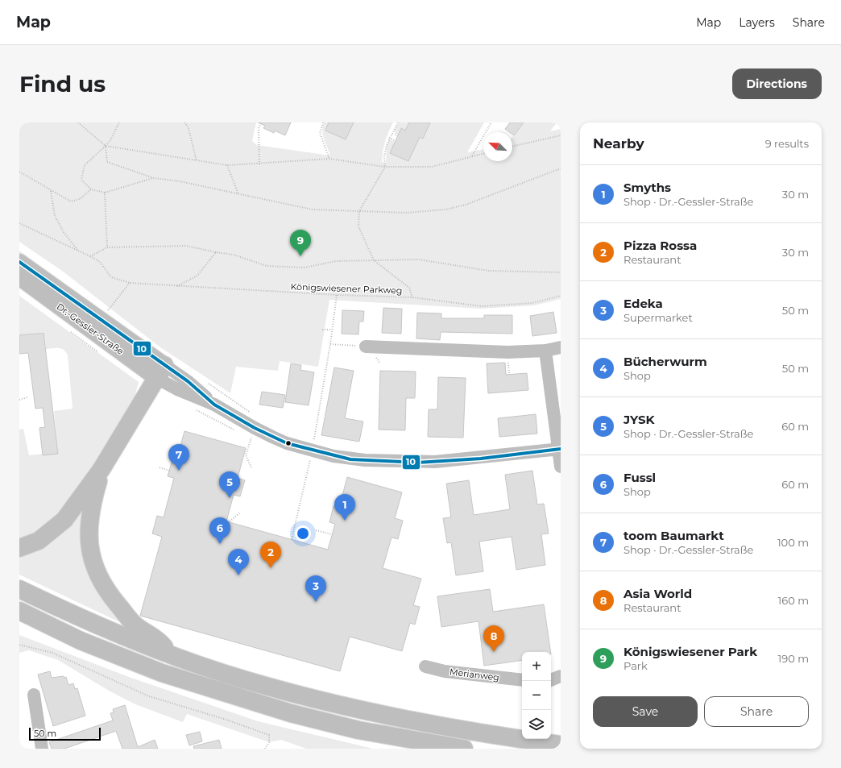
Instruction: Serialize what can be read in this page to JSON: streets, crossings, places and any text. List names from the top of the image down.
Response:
{
  "streets": {
    "main road": ["Dr.-Gessler-Straße"],
    "street": ["Merianweg"],
    "path": ["Königswiesener Parkweg"]
  },
  "lines": ["transit line 10"],
  "scale_bar": "50 m",
  "north": "top left",
  "page": {
    "header": "Map",
    "nav": ["Map", "Layers", "Share"],
    "buttons": [
      "Directions",
      ["Save", "Share"]
    ],
    "title": "Find us",
    "heading": ["Nearby", "9 results"],
    "list": [
      {
        "mark": "1",
        "name": "Smyths",
        "note": "Shop · Dr.-Gessler-Straße",
        "value": "30 m"
      },
      {
        "mark": "2",
        "name": "Pizza Rossa",
        "note": "Restaurant",
        "value": "30 m"
      },
      {
        "mark": "3",
        "name": "Edeka",
        "note": "Supermarket",
        "value": "50 m"
      },
      {
        "mark": "4",
        "name": "Bücherwurm",
        "note": "Shop",
        "value": "50 m"
      },
      {
        "mark": "5",
        "name": "JYSK",
        "note": "Shop · Dr.-Gessler-Straße",
        "value": "60 m"
      },
      {
        "mark": "6",
        "name": "Fussl",
        "note": "Shop",
        "value": "60 m"
      },
      {
        "mark": "7",
        "name": "toom Baumarkt",
        "note": "Shop · Dr.-Gessler-Straße",
        "value": "100 m"
      },
      {
        "mark": "8",
        "name": "Asia World",
        "note": "Restaurant",
        "value": "160 m"
      },
      {
        "mark": "9",
        "name": "Königswiesener Park",
        "note": "Park",
        "value": "190 m"
      }
    ],
    "pins": [
      "9",
      "7",
      "5",
      "1",
      "6",
      "2",
      "4",
      "3",
      "8"
    ],
    "map_buttons": ["+", "−"],
    "scale": "50 m"
  }
}
